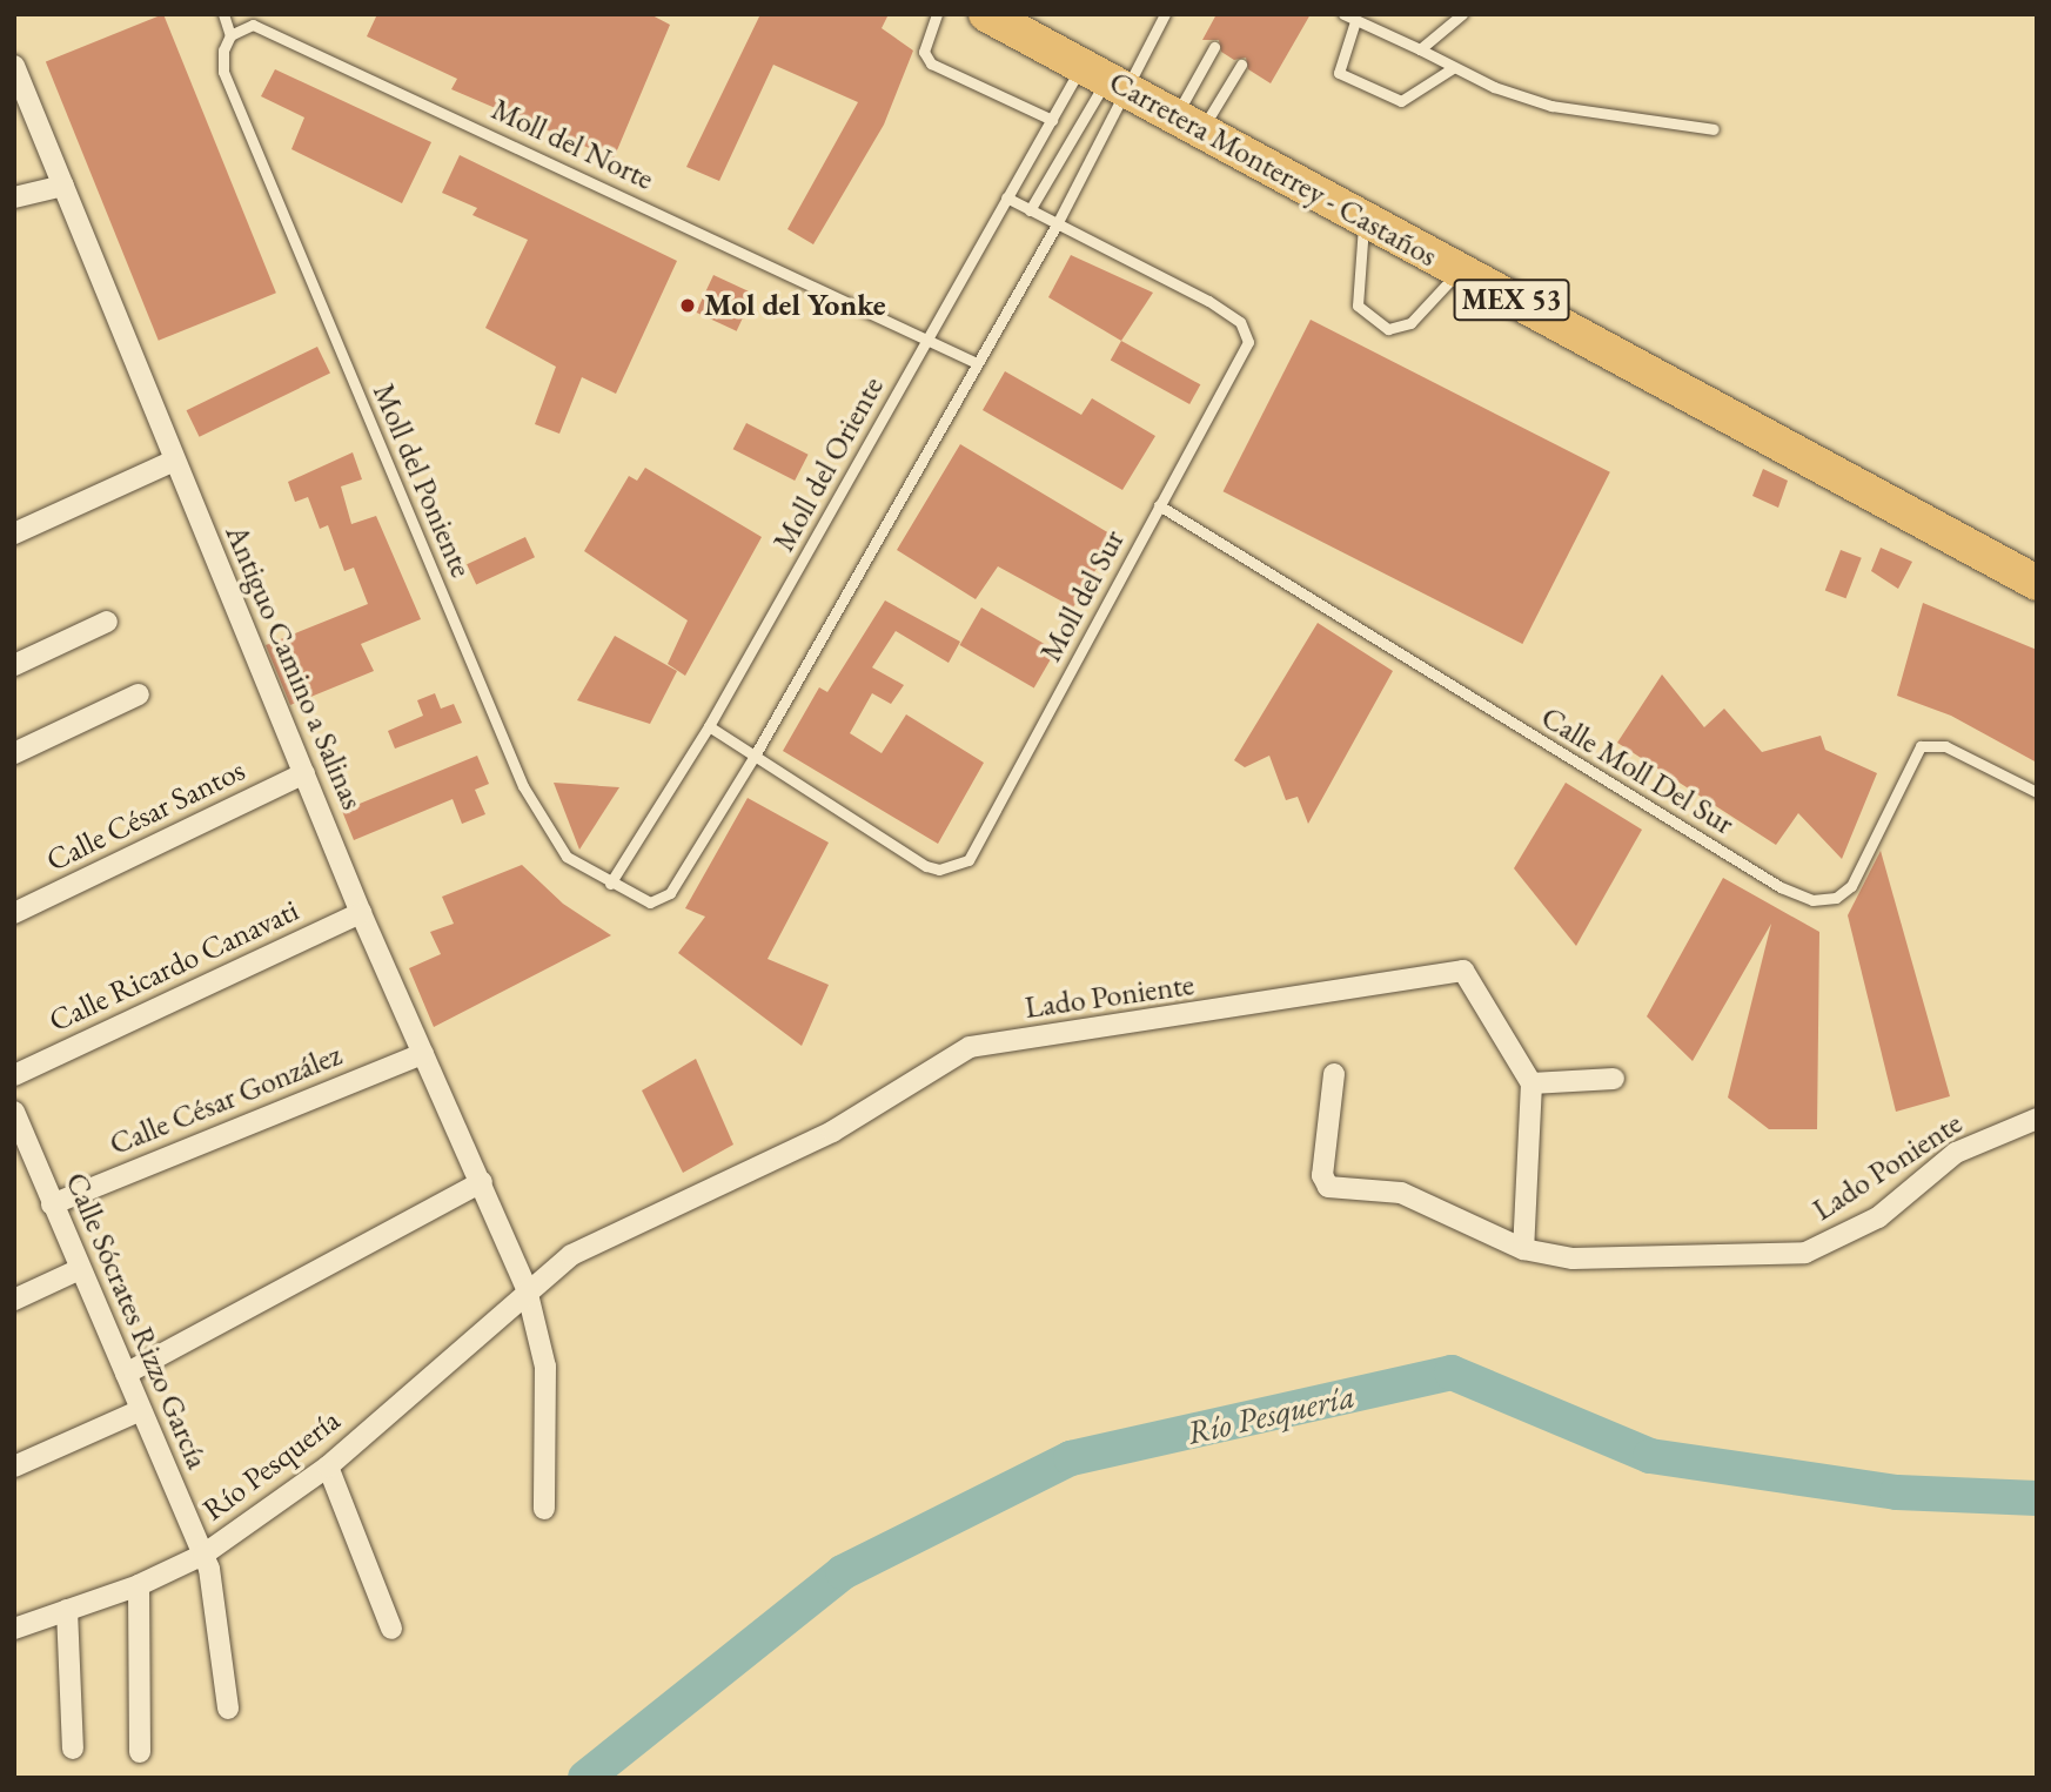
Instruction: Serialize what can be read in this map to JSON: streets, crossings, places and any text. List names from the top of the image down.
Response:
{
  "streets": {
    "main road": ["Carretera Monterrey - Castaños", "MEX 53"],
    "street": [
      "Antiguo Camino a Salinas",
      "Calle César Santos",
      "Calle Ricardo Canavati",
      "Lado Poniente",
      "Calle César González",
      "Calle Sócrates Rizzo García",
      "Río Pesquería"
    ],
    "lane": [
      "Moll del Norte",
      "Moll del Oriente",
      "Moll del Poniente",
      "Moll del Sur",
      "Calle Moll Del Sur"
    ]
  },
  "crossings": [
    ["Moll del Norte", "Moll del Oriente"],
    ["Moll del Norte", "Moll del Poniente"],
    ["Carretera Monterrey - Castaños", "Moll del Oriente"],
    ["Carretera Monterrey - Castaños", "Moll del Poniente"],
    ["Moll del Oriente", "Moll del Poniente"],
    ["Moll del Oriente", "Moll del Sur"],
    ["Moll del Poniente", "Moll del Sur"],
    ["Moll del Sur", "Calle Moll Del Sur"],
    ["Antiguo Camino a Salinas", "Calle César Santos"],
    ["Antiguo Camino a Salinas", "Calle Ricardo Canavati"],
    ["Antiguo Camino a Salinas", "Lado Poniente"],
    ["Antiguo Camino a Salinas", "Calle César González"],
    ["Antiguo Camino a Salinas", "Río Pesquería"],
    ["Lado Poniente", "Río Pesquería"],
    ["Calle César González", "Calle Sócrates Rizzo García"],
    ["Calle Sócrates Rizzo García", "Río Pesquería"]
  ],
  "water": ["Río Pesquería"],
  "places": ["Mol del Yonke"]
}
